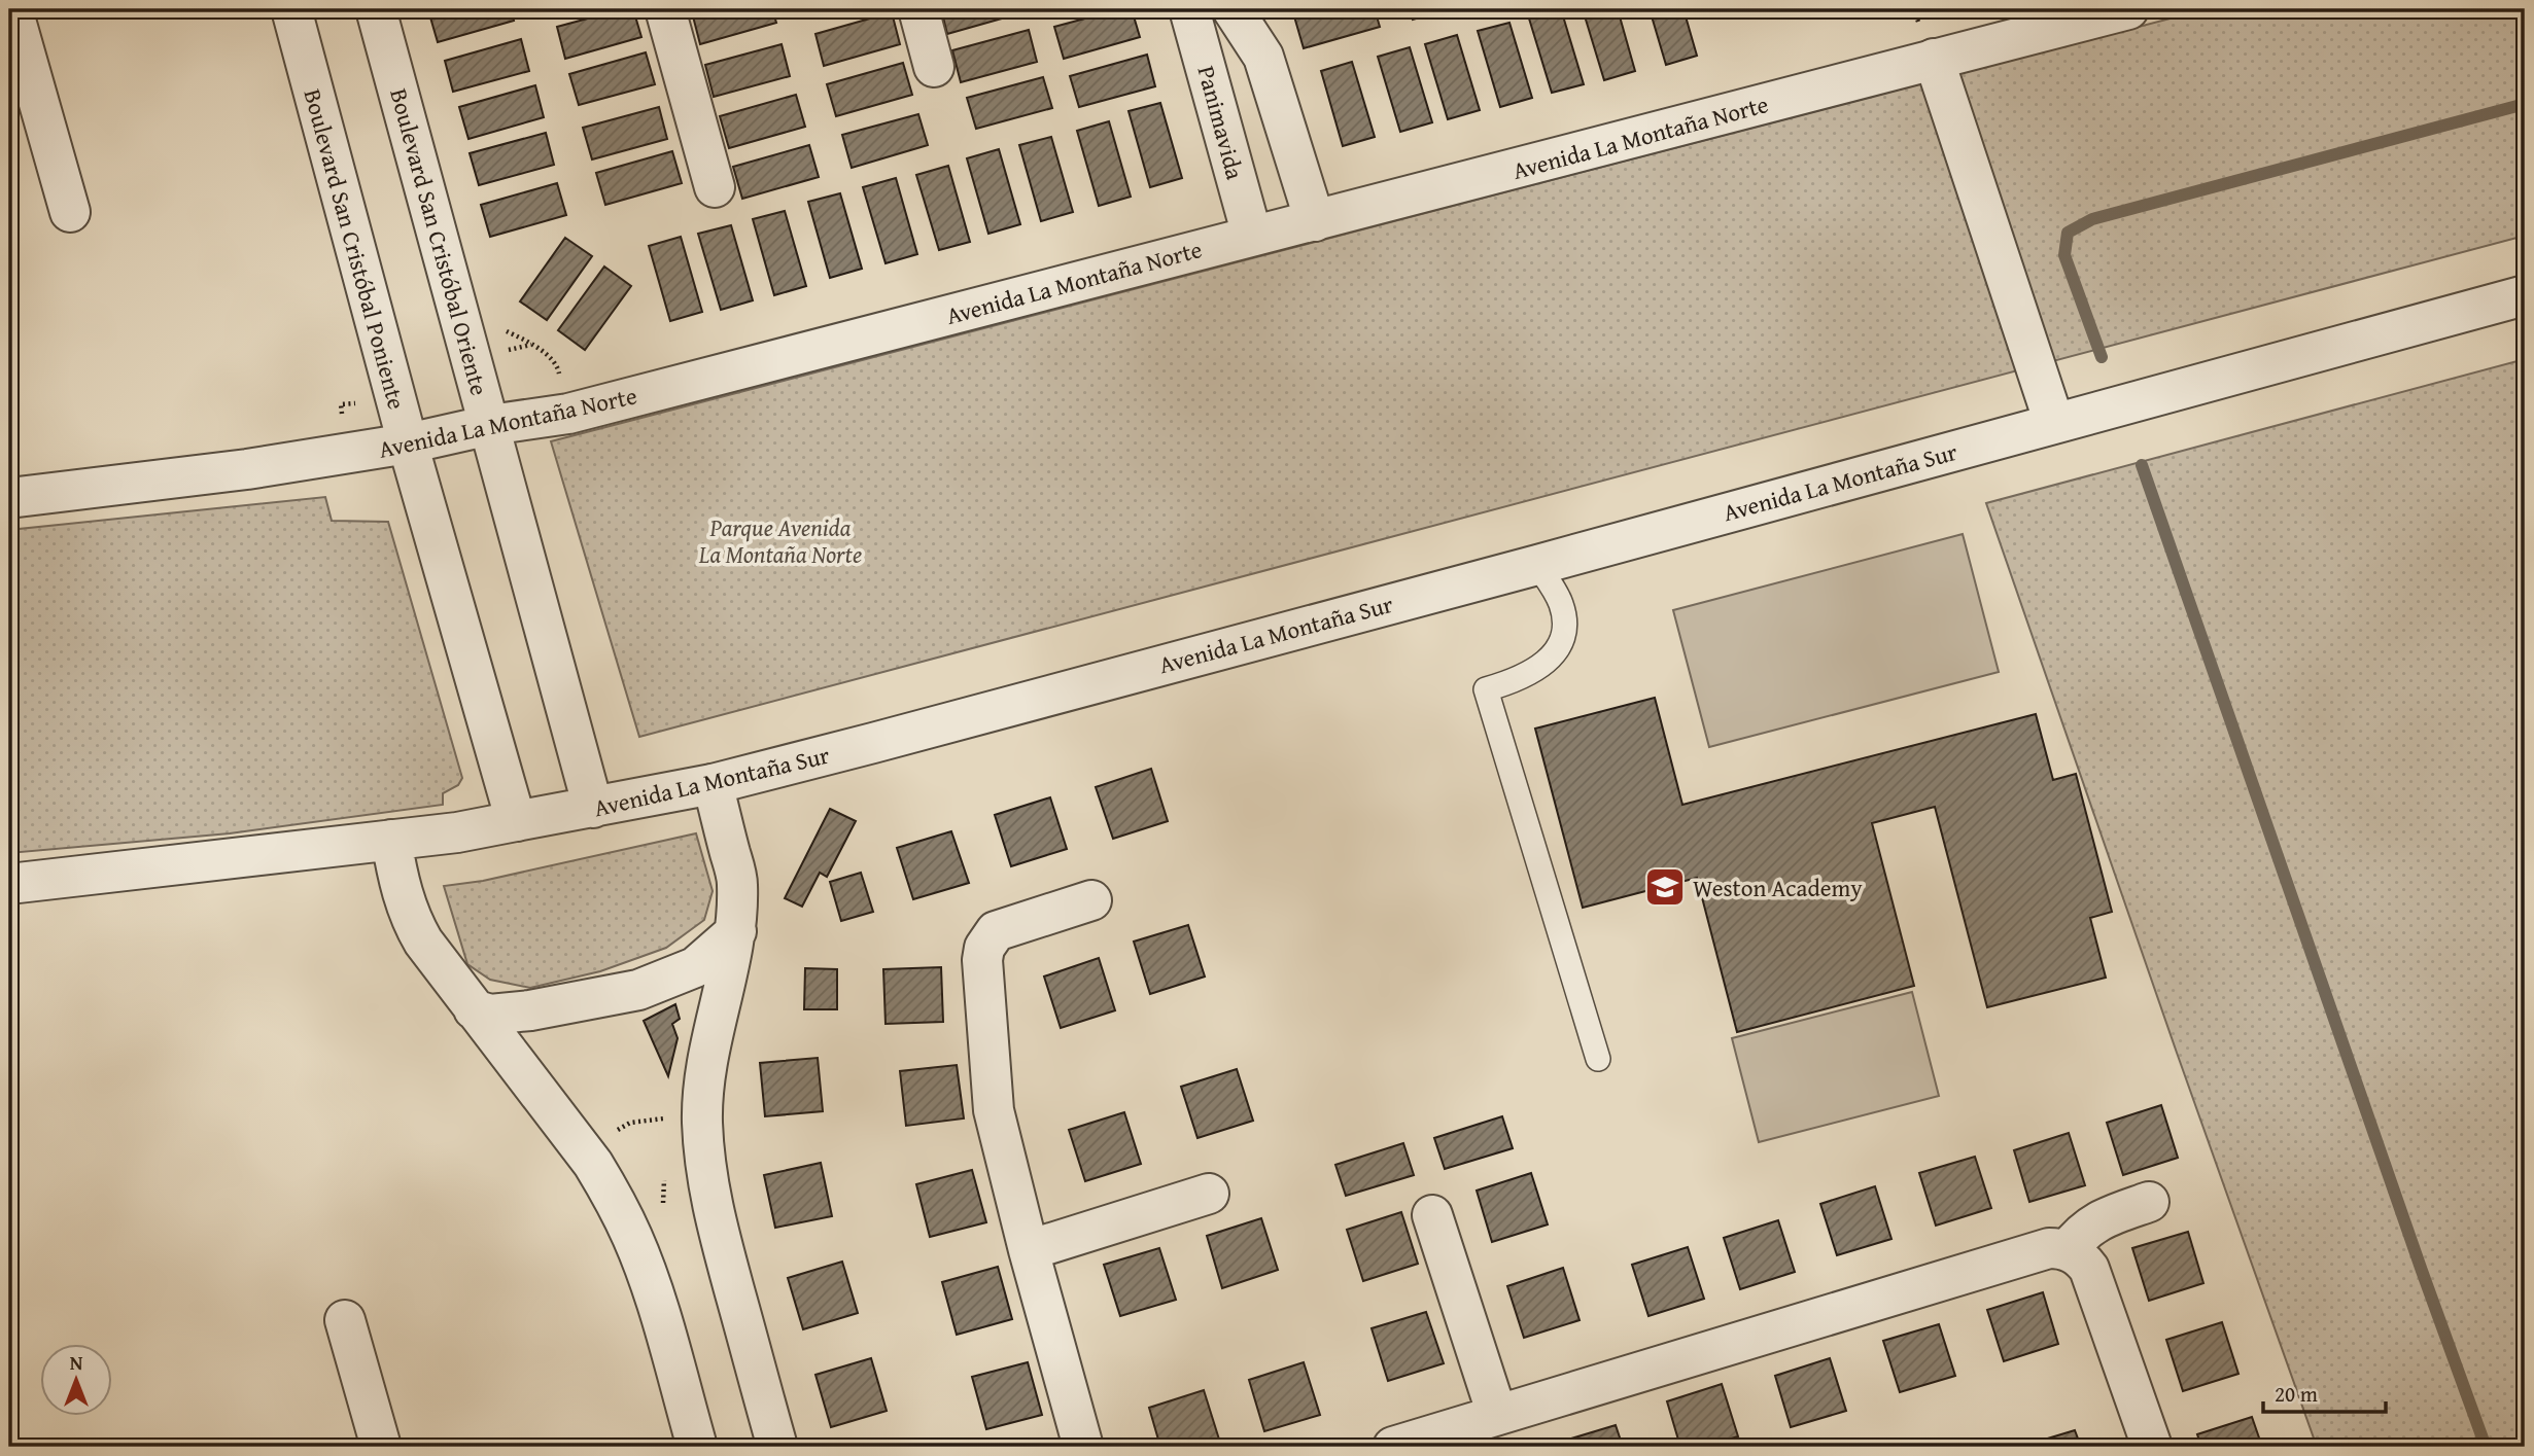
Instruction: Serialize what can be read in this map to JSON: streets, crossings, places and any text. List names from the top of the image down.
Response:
{
  "streets": {
    "street": [
      "Panimavida",
      "Avenida La Montaña Norte",
      "Boulevard San Cristóbal Oriente",
      "Boulevard San Cristóbal Poniente",
      "Avenida La Montaña Sur"
    ]
  },
  "crossings": [
    ["Panimavida", "Avenida La Montaña Norte"],
    ["Avenida La Montaña Norte", "Boulevard San Cristóbal Oriente"],
    ["Avenida La Montaña Norte", "Boulevard San Cristóbal Poniente"],
    ["Boulevard San Cristóbal Oriente", "Avenida La Montaña Sur"],
    ["Boulevard San Cristóbal Poniente", "Avenida La Montaña Sur"]
  ],
  "parks": ["Parque Avenida La Montaña Norte"],
  "places": {
    "school or university": ["Weston Academy"]
  },
  "scale_bar": "20 m",
  "north": "top"
}
